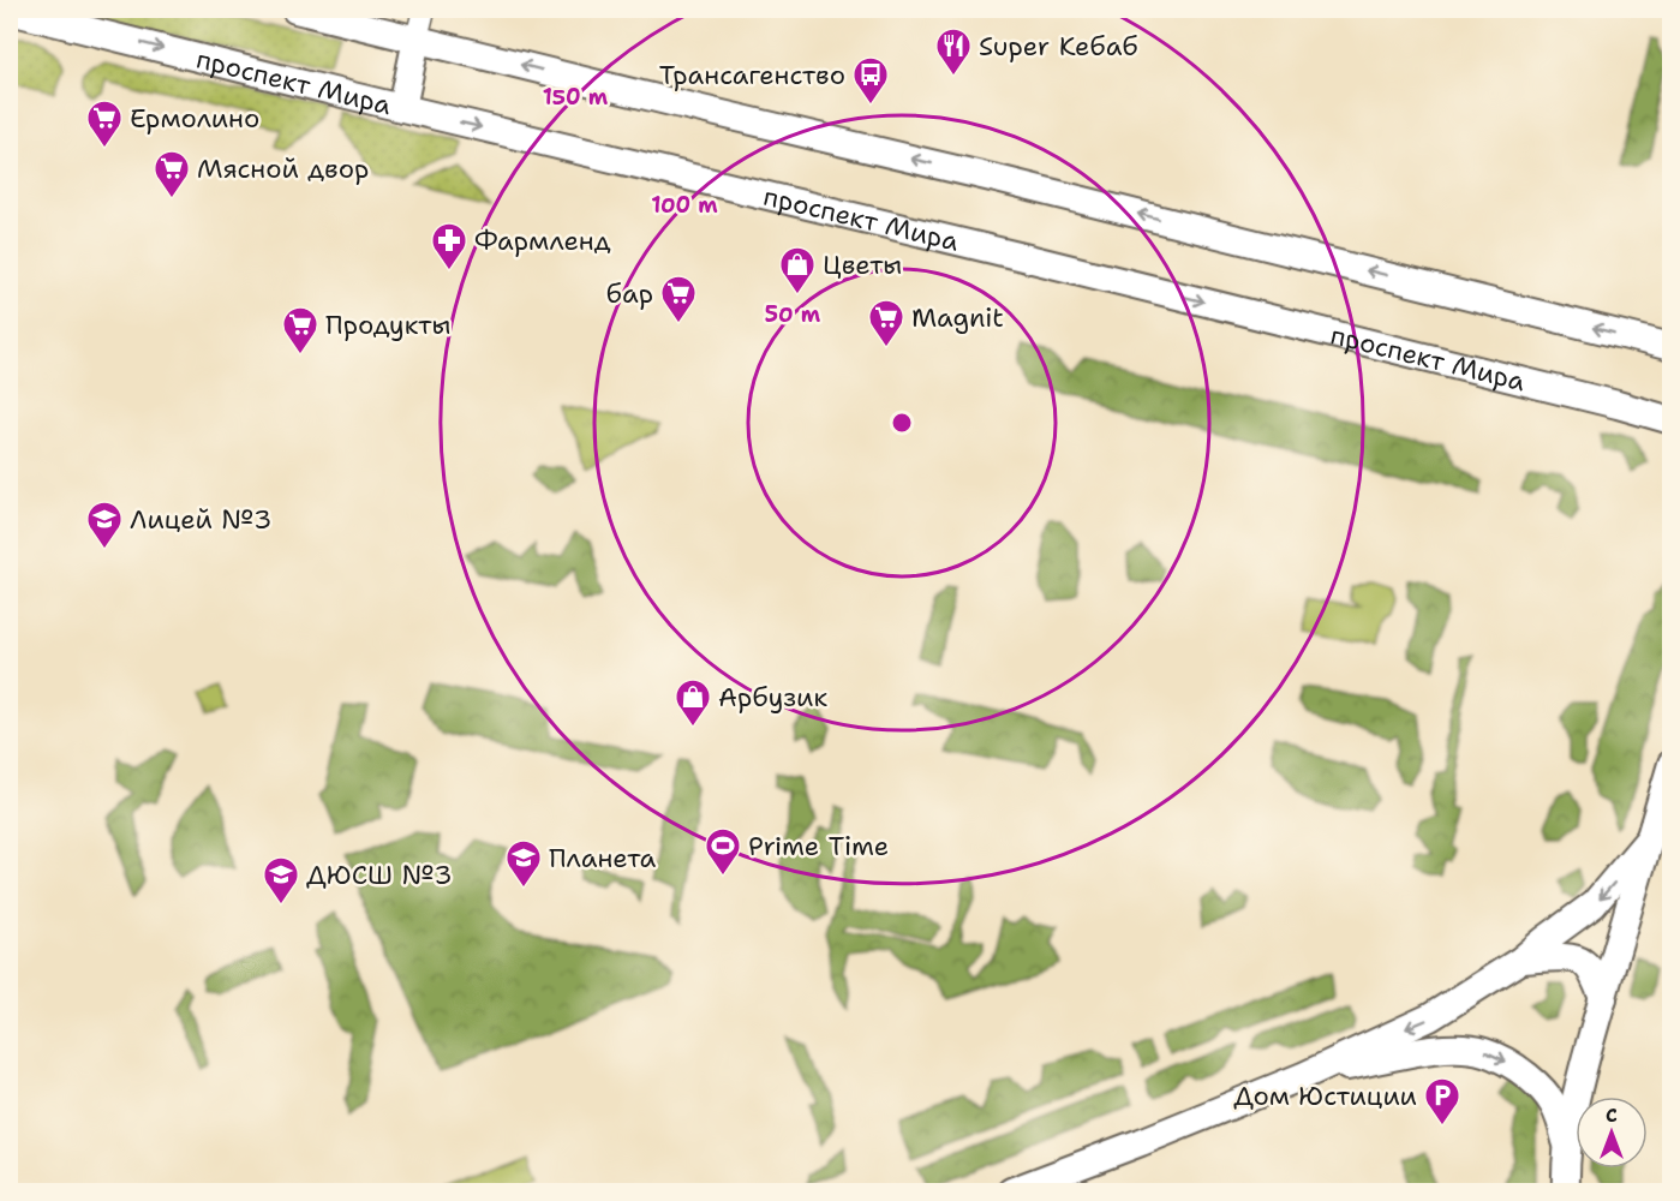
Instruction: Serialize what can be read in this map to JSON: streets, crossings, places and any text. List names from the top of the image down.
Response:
{
  "streets": {
    "main road": ["проспект Мира"]
  },
  "places": {
    "restaurant": ["Super Кебаб"],
    "bus stop": ["Трансагенство"],
    "supermarket": [
      "Ермолино",
      "Мясной двор",
      "бар",
      "Magnit",
      "Продукты"
    ],
    "pharmacy": ["Фармленд"],
    "shop": ["Цветы", "Арбузик"],
    "school or university": ["Лицей №3", "Планета", "ДЮСШ №3"],
    "sports": ["Prime Time"],
    "parking": ["Дом Юстиции"]
  },
  "north": "top",
  "rings": ["150 m", "100 m", "50 m"]
}
